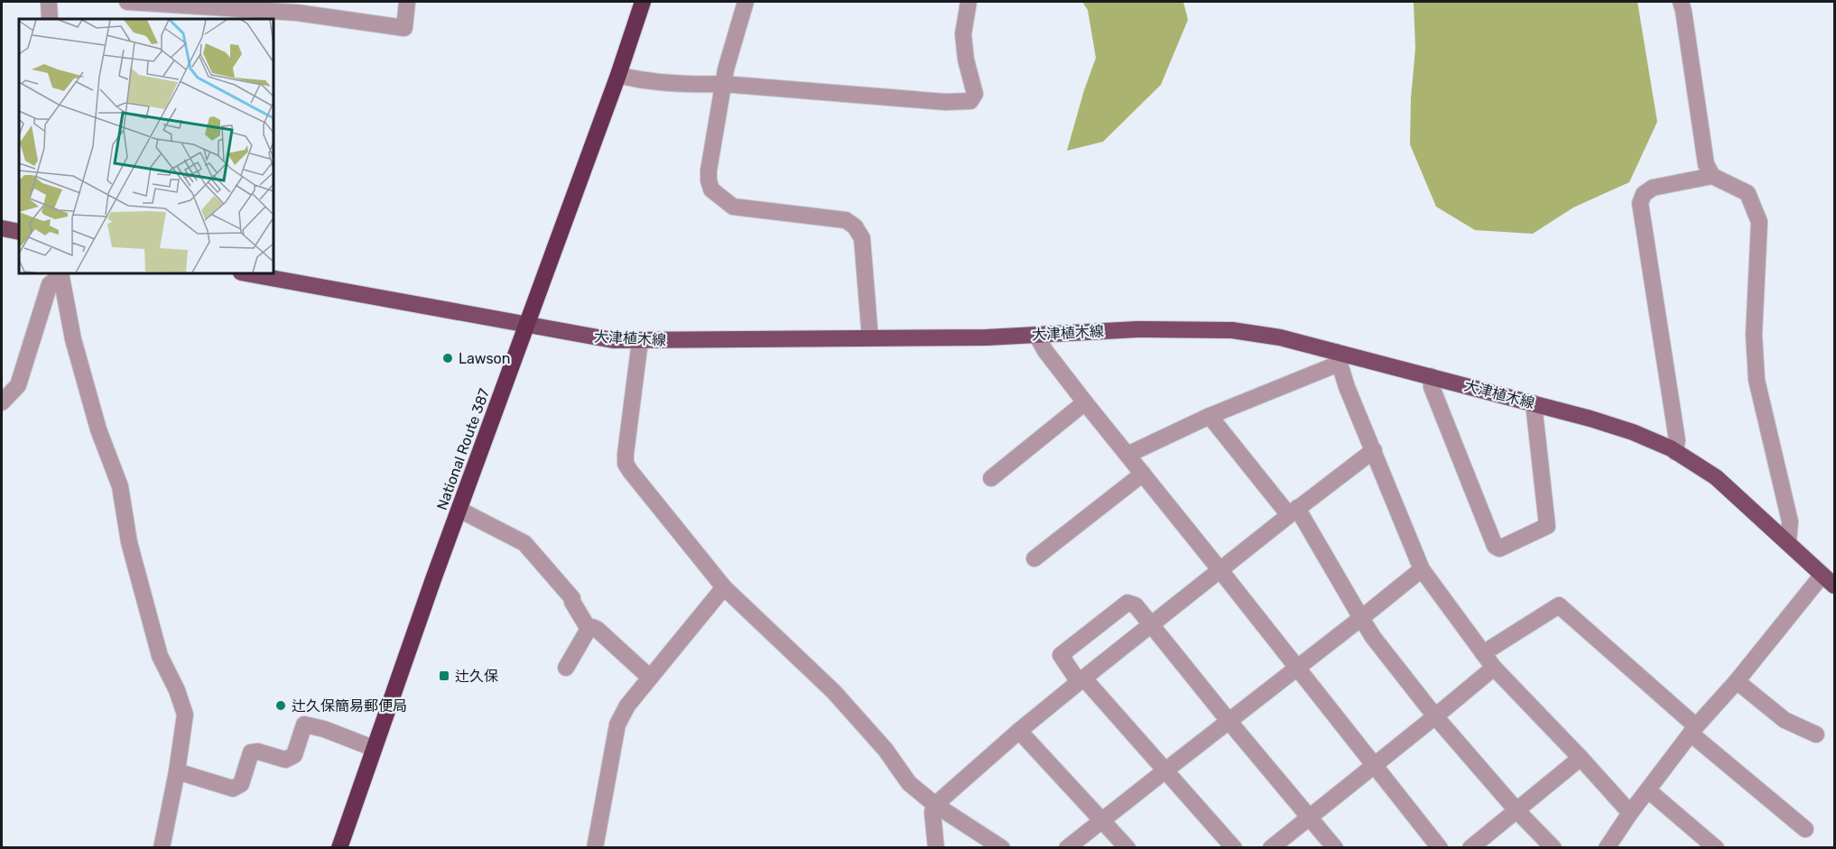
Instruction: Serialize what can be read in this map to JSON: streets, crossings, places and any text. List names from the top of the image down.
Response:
{
  "streets": {
    "highway": ["National Route 387"],
    "main road": ["大津植木線"]
  },
  "crossings": [
    ["大津植木線", "National Route 387"]
  ],
  "places": {
    "other": ["Lawson", "辻久保簡易郵便局"],
    "transit": ["辻久保"]
  }
}
